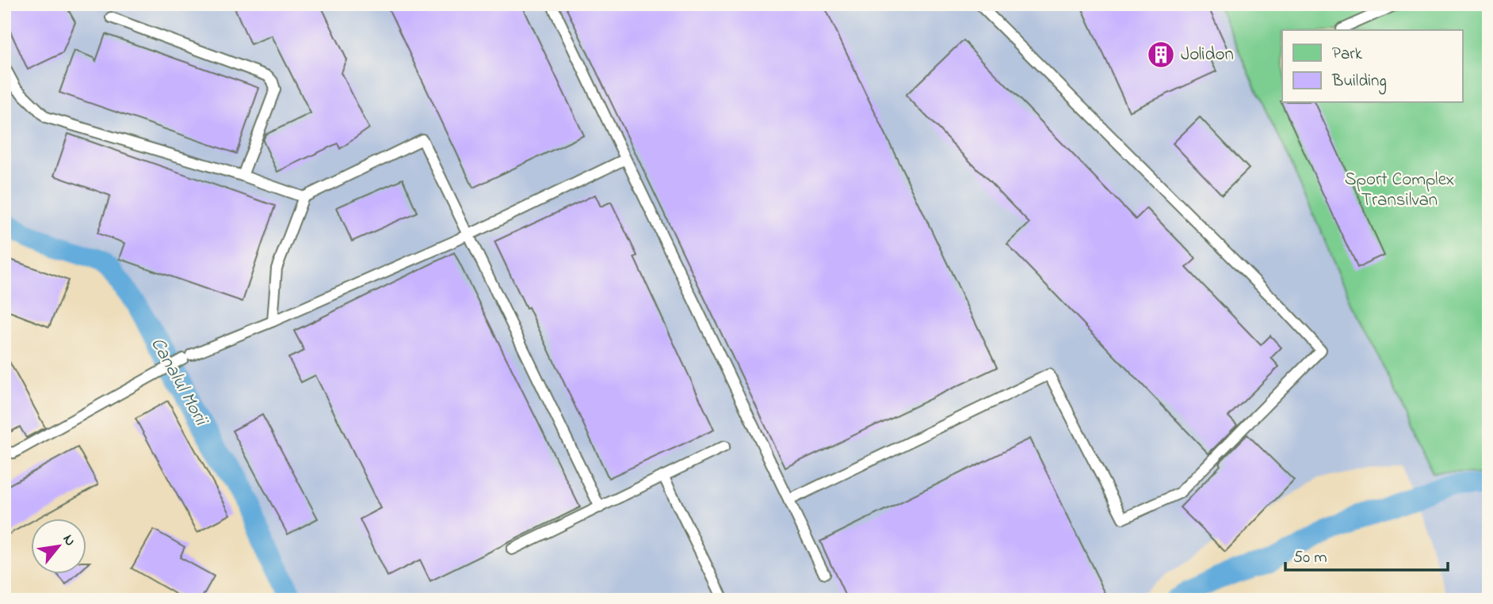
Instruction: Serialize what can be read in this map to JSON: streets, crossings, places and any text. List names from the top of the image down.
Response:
{
  "water": ["Canalul Morii"],
  "parks": ["Sport Complex Transilvan"],
  "places": {
    "building": ["Jolidon"]
  },
  "legend": ["Park", "Building"],
  "scale_bar": "50 m",
  "north": "top right"
}
